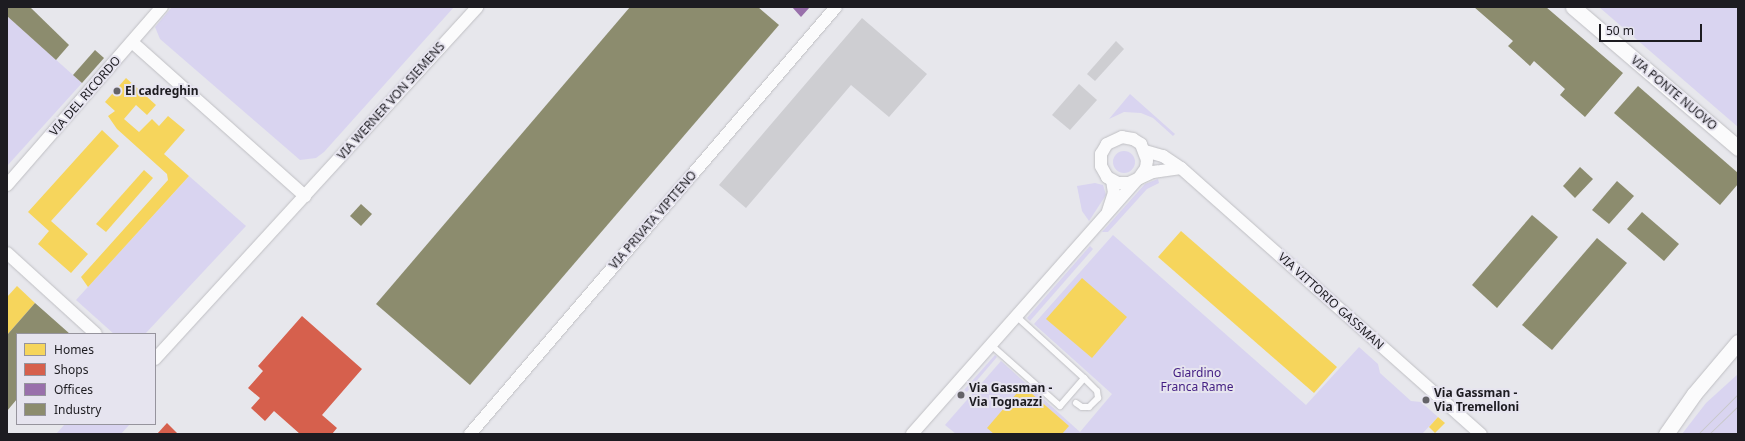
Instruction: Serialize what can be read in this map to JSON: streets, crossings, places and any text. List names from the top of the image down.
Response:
{
  "streets": {
    "street": [
      "VIA PONTE NUOVO",
      "VIA DEL RICORDO",
      "VIA WERNER VON SIEMENS",
      "VIA PRIVATA VIPITENO",
      "VIA VITTORIO GASSMAN"
    ]
  },
  "parks": ["Giardino Franca Rame"],
  "places": ["El cadreghin", "Via Gassman - Via Tognazzi", "Via Gassman - Via Tremelloni"],
  "legend": [
    "Homes",
    "Shops",
    "Offices",
    "Industry"
  ],
  "scale_bar": "50 m"
}
